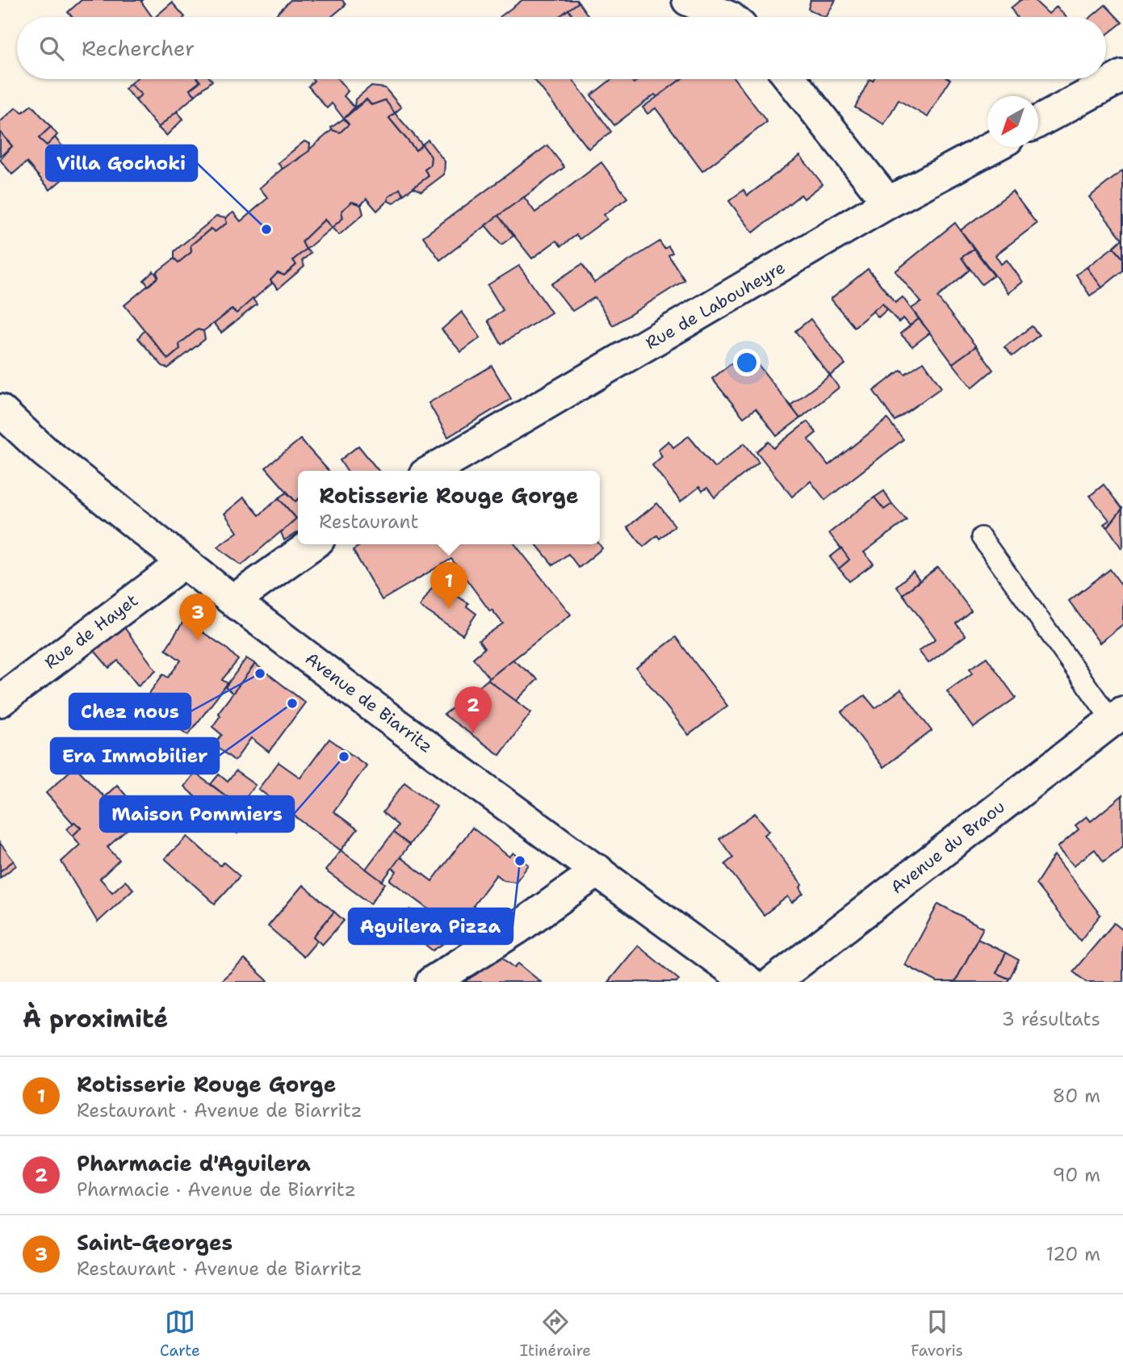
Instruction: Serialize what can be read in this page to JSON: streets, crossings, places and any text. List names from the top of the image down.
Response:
{
  "streets": {
    "street": [
      "Rue de Labouheyre",
      "Rue de Hayet",
      "Avenue de Biarritz",
      "Avenue du Braou"
    ]
  },
  "crossings": [
    ["Rue de Hayet", "Avenue de Biarritz"]
  ],
  "places": [
    "Villa Gochoki",
    "Chez nous",
    "Era Immobilier",
    "Maison Pommiers",
    "Aguilera Pizza"
  ],
  "north": "bottom left",
  "page": {
    "search": "Rechercher",
    "popup": ["Rotisserie Rouge Gorge", "Restaurant"],
    "pins": ["1", "3", "2"],
    "heading": ["À proximité", "3 résultats"],
    "list": [
      {
        "mark": "1",
        "name": "Rotisserie Rouge Gorge",
        "note": "Restaurant · Avenue de Biarritz",
        "value": "80 m"
      },
      {
        "mark": "2",
        "name": "Pharmacie d'Aguilera",
        "note": "Pharmacie · Avenue de Biarritz",
        "value": "90 m"
      },
      {
        "mark": "3",
        "name": "Saint-Georges",
        "note": "Restaurant · Avenue de Biarritz",
        "value": "120 m"
      }
    ],
    "nav": ["Carte", "Itinéraire", "Favoris"]
  }
}
